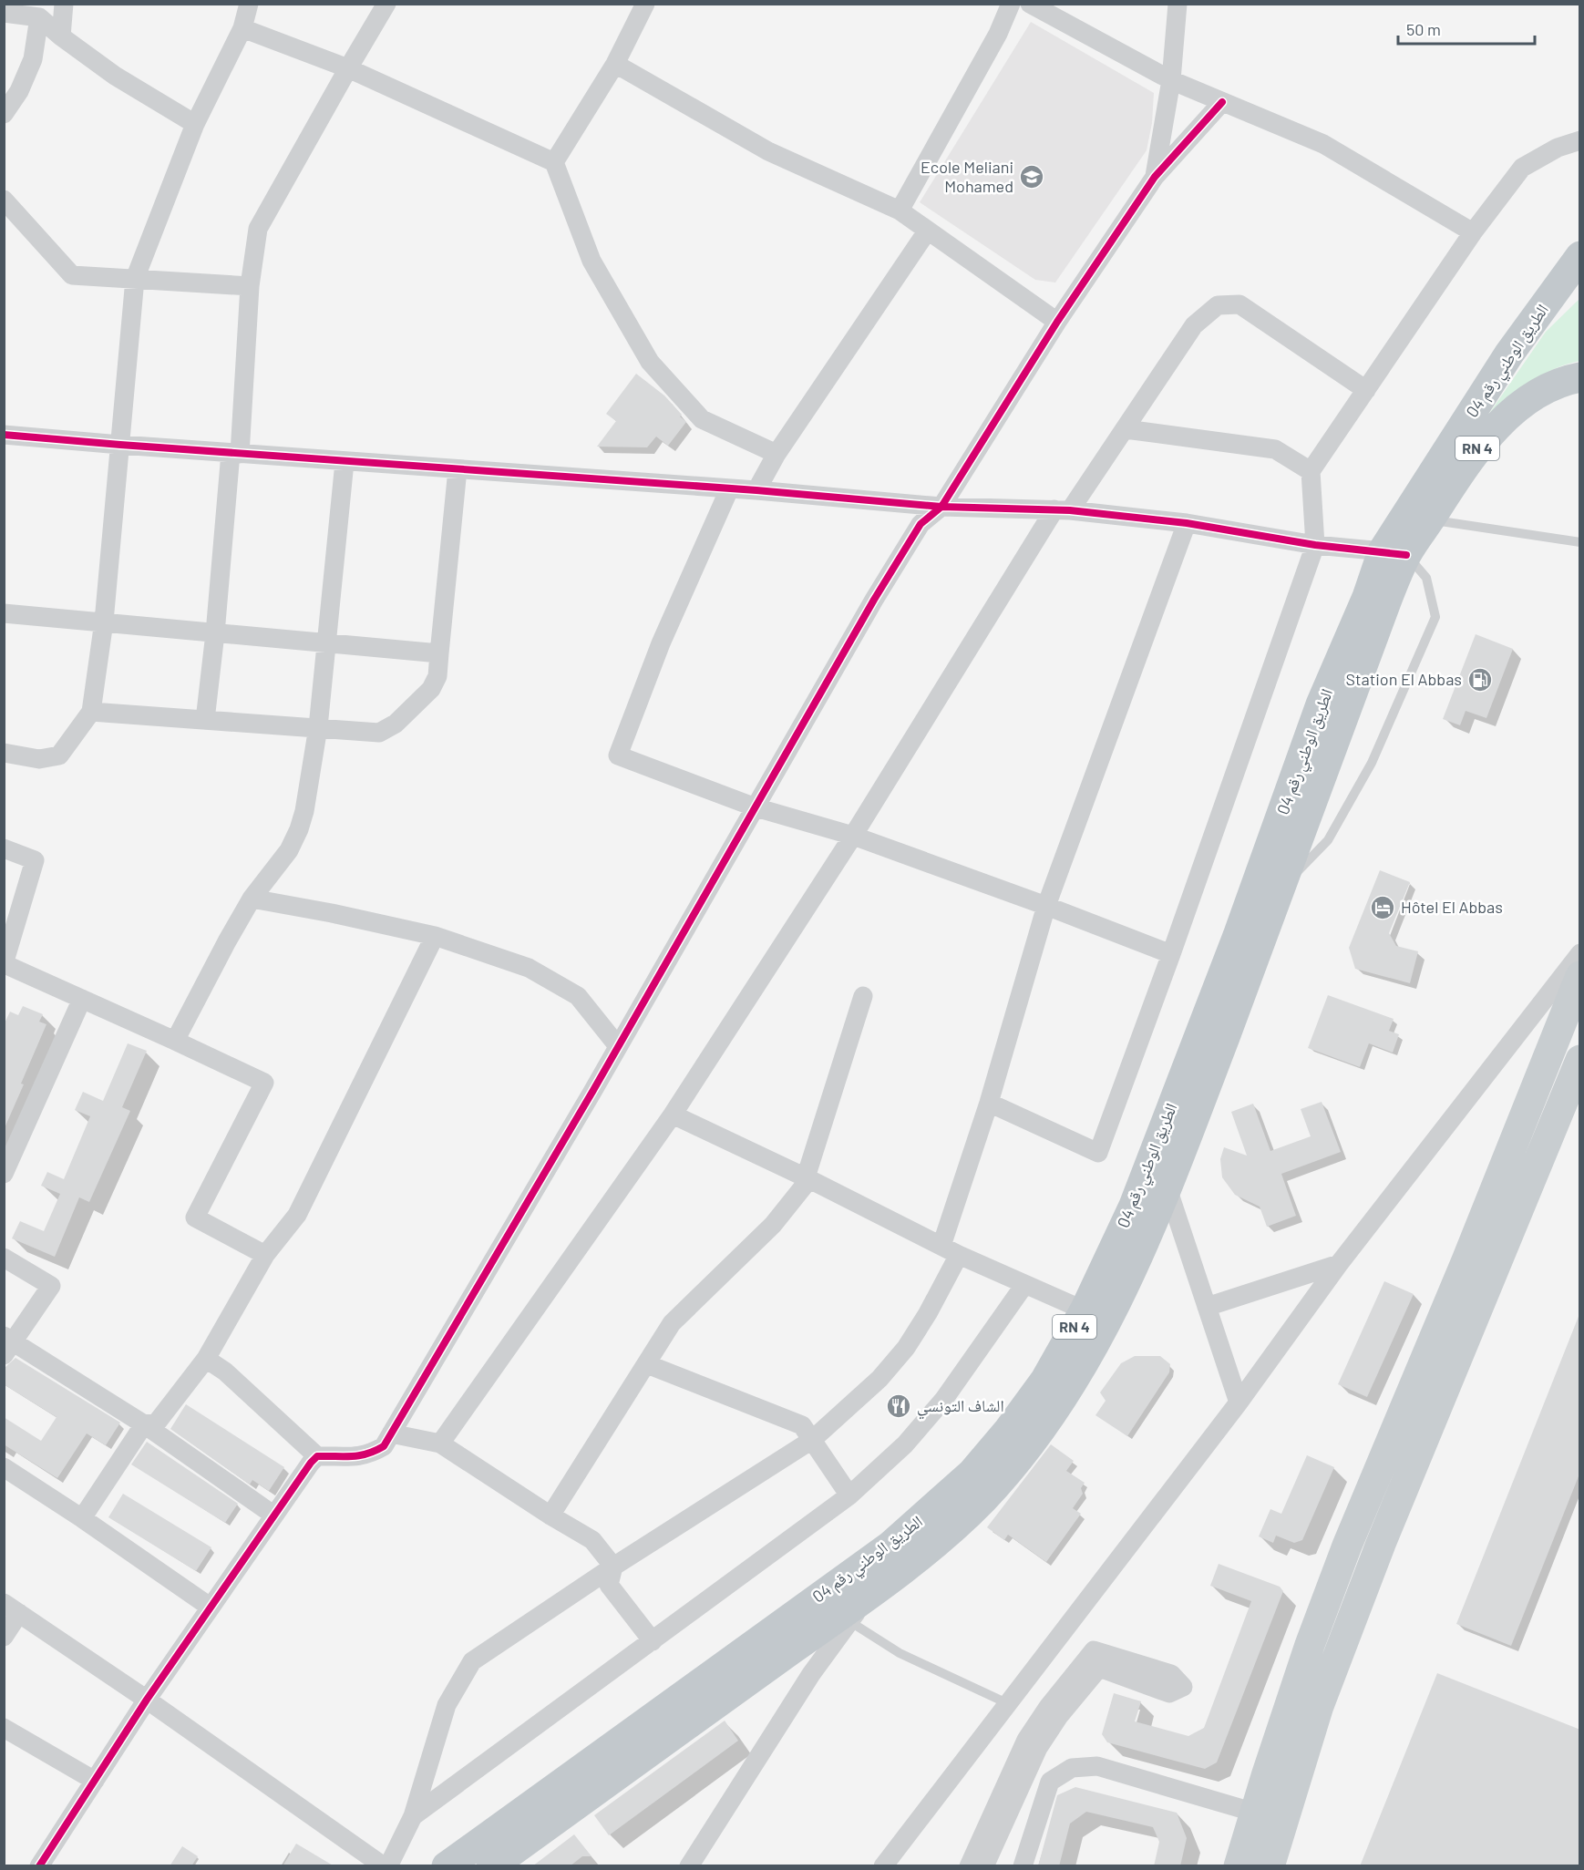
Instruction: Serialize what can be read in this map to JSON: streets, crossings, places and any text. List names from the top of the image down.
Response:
{
  "streets": {
    "highway": ["الطريق الوطني رقم 04", "RN 4"]
  },
  "crossings": [
    ["الطريق الوطني رقم 04", "RN 4"]
  ],
  "places": {
    "school or university": ["Ecole Meliani Mohamed"],
    "fuel station": ["Station El Abbas"],
    "hotel": ["Hôtel El Abbas"],
    "restaurant": ["الشاف التونسي"]
  },
  "scale_bar": "50 m"
}
